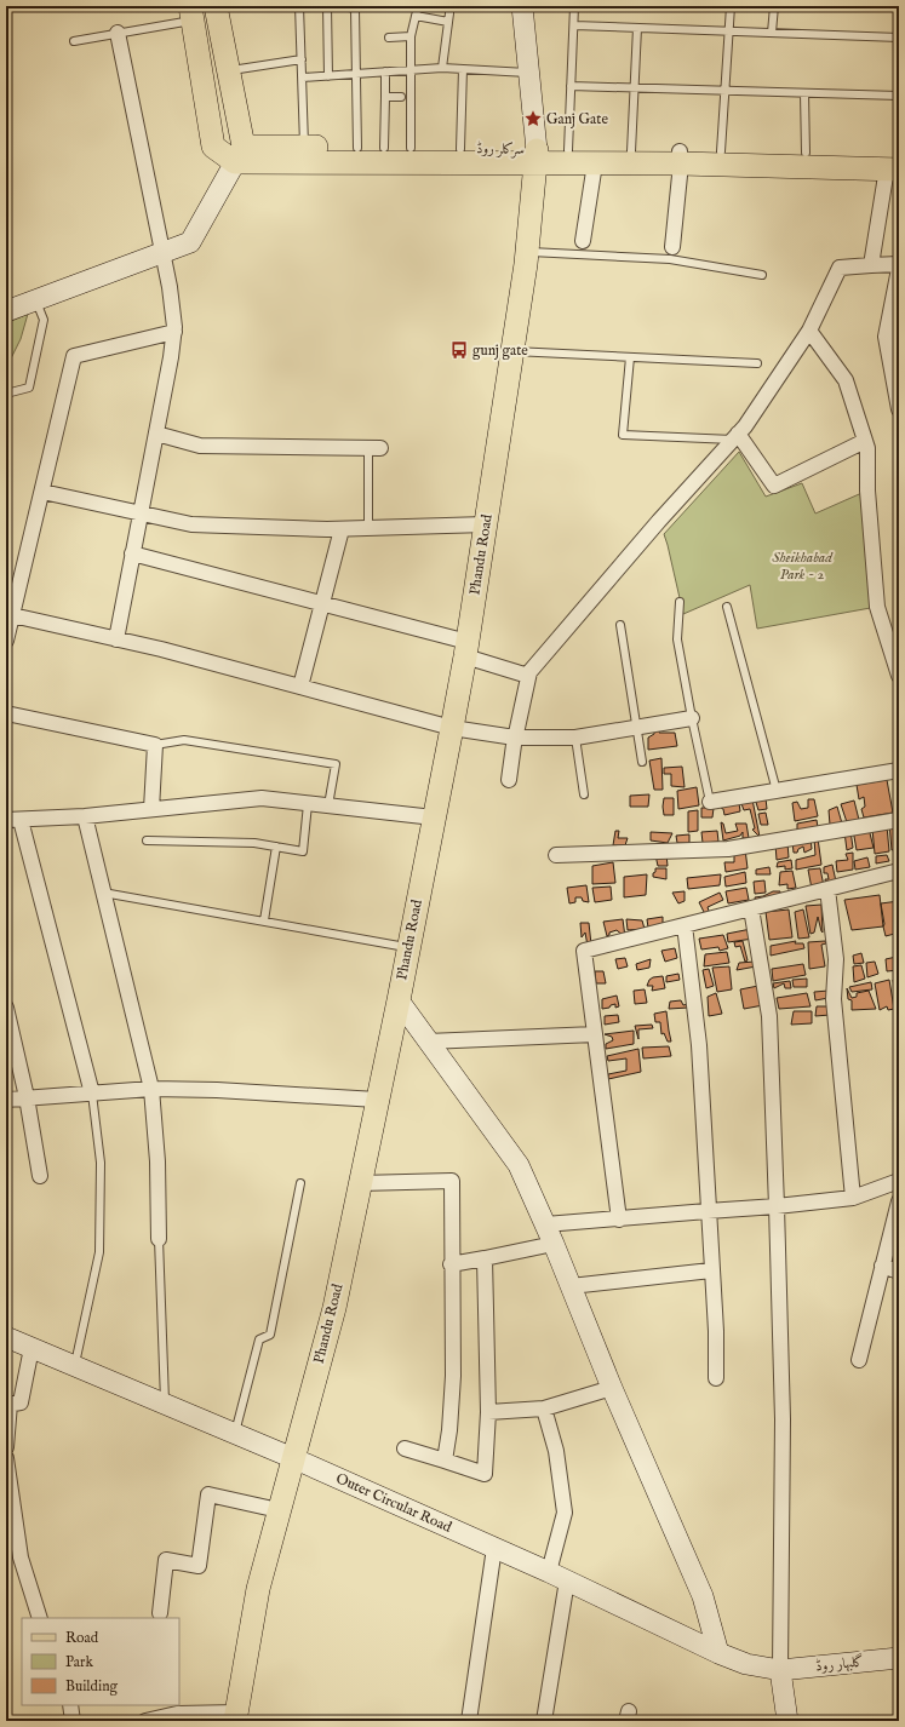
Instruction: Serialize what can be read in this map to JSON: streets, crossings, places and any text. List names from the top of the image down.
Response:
{
  "streets": {
    "main road": ["سرکلر روڈ", "Phandu Road"],
    "street": ["Outer Circular Road", "گلبہار روڈ"]
  },
  "crossings": [
    ["سرکلر روڈ", "Phandu Road"],
    ["Phandu Road", "Outer Circular Road"],
    ["Outer Circular Road", "گلبہار روڈ"]
  ],
  "parks": ["Sheikhabad Park - 2"],
  "places": {
    "place": ["Ganj Gate"],
    "bus stop": ["gunj gate"]
  },
  "legend": ["Road", "Park", "Building"]
}
